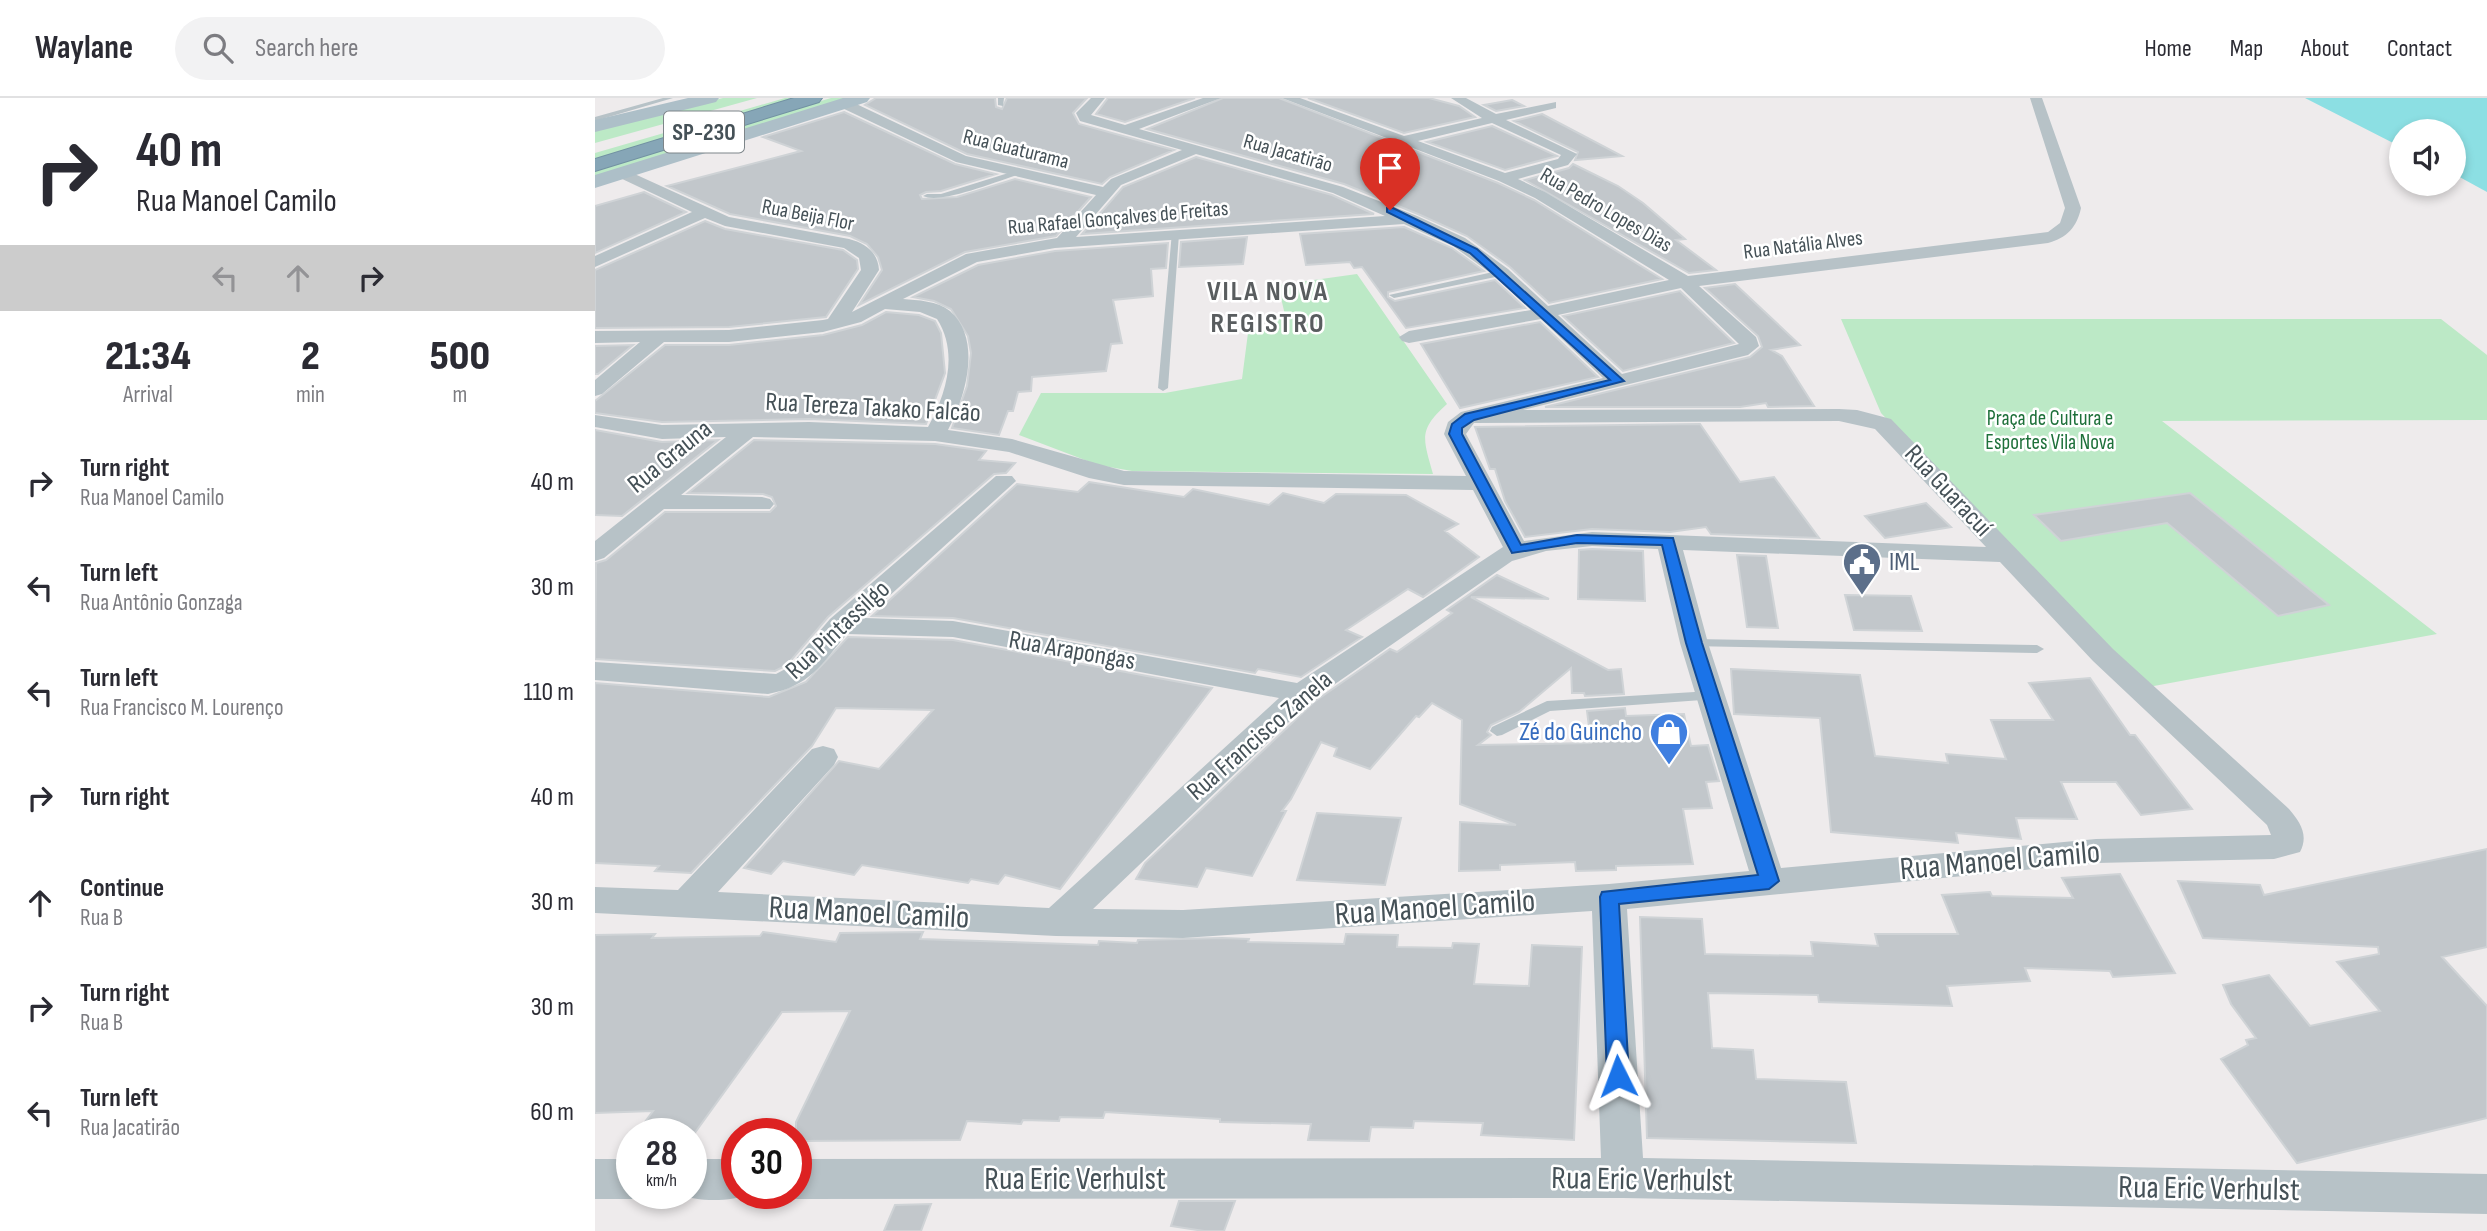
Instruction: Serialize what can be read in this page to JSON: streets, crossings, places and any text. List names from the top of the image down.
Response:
{
  "streets": {
    "highway": ["SP-230"],
    "street": [
      "Rua Guaturama",
      "Rua Jacatirão",
      "Rua Pedro Lopes Dias",
      "Rua Beija Flor",
      "Rua Rafael Gonçalves de Freitas",
      "Rua Natália Alves",
      "Rua Tereza Takako Falcão",
      "Rua Grauna",
      "Rua Guaracuí",
      "Rua Pintassilgo",
      "Rua Arapongas",
      "Rua Francisco Zanela",
      "Rua Manoel Camilo",
      "Rua Eric Verhulst"
    ]
  },
  "crossings": [
    ["Rua Jacatirão", "Rua Pedro Lopes Dias"],
    ["Rua Jacatirão", "Rua Rafael Gonçalves de Freitas"],
    ["Rua Jacatirão", "Rua Natália Alves"],
    ["Rua Pedro Lopes Dias", "Rua Natália Alves"],
    ["Rua Beija Flor", "Rua Rafael Gonçalves de Freitas"],
    ["Rua Tereza Takako Falcão", "Rua Grauna"],
    ["Rua Guaracuí", "Rua Francisco Zanela"],
    ["Rua Guaracuí", "Rua Manoel Camilo"],
    ["Rua Pintassilgo", "Rua Arapongas"],
    ["Rua Arapongas", "Rua Francisco Zanela"],
    ["Rua Francisco Zanela", "Rua Manoel Camilo"]
  ],
  "districts": ["VILA NOVA REGISTRO"],
  "parks": ["Praça de Cultura e Esportes Vila Nova"],
  "places": {
    "public building": ["IML"],
    "shop": ["Zé do Guincho"]
  },
  "page": {
    "header": "Waylane",
    "search": "Search here",
    "nav": [
      "Home",
      "Map",
      "About",
      "Contact"
    ],
    "turn": ["40 m", "Rua Manoel Camilo"],
    "eta": [
      "21:34",
      "Arrival",
      "2",
      "min",
      "500",
      "m"
    ],
    "list": [
      {
        "name": "Turn right",
        "note": "Rua Manoel Camilo",
        "value": "40 m"
      },
      {
        "name": "Turn left",
        "note": "Rua Antônio Gonzaga",
        "value": "30 m"
      },
      {
        "name": "Turn left",
        "note": "Rua Francisco M. Lourenço",
        "value": "110 m"
      },
      {
        "name": "Turn right",
        "value": "40 m"
      },
      {
        "name": "Continue",
        "note": "Rua B",
        "value": "30 m"
      },
      {
        "name": "Turn right",
        "note": "Rua B",
        "value": "30 m"
      },
      {
        "name": "Turn left",
        "note": "Rua Jacatirão",
        "value": "60 m"
      }
    ],
    "speed": "28 km/h",
    "limit": "30"
  }
}
